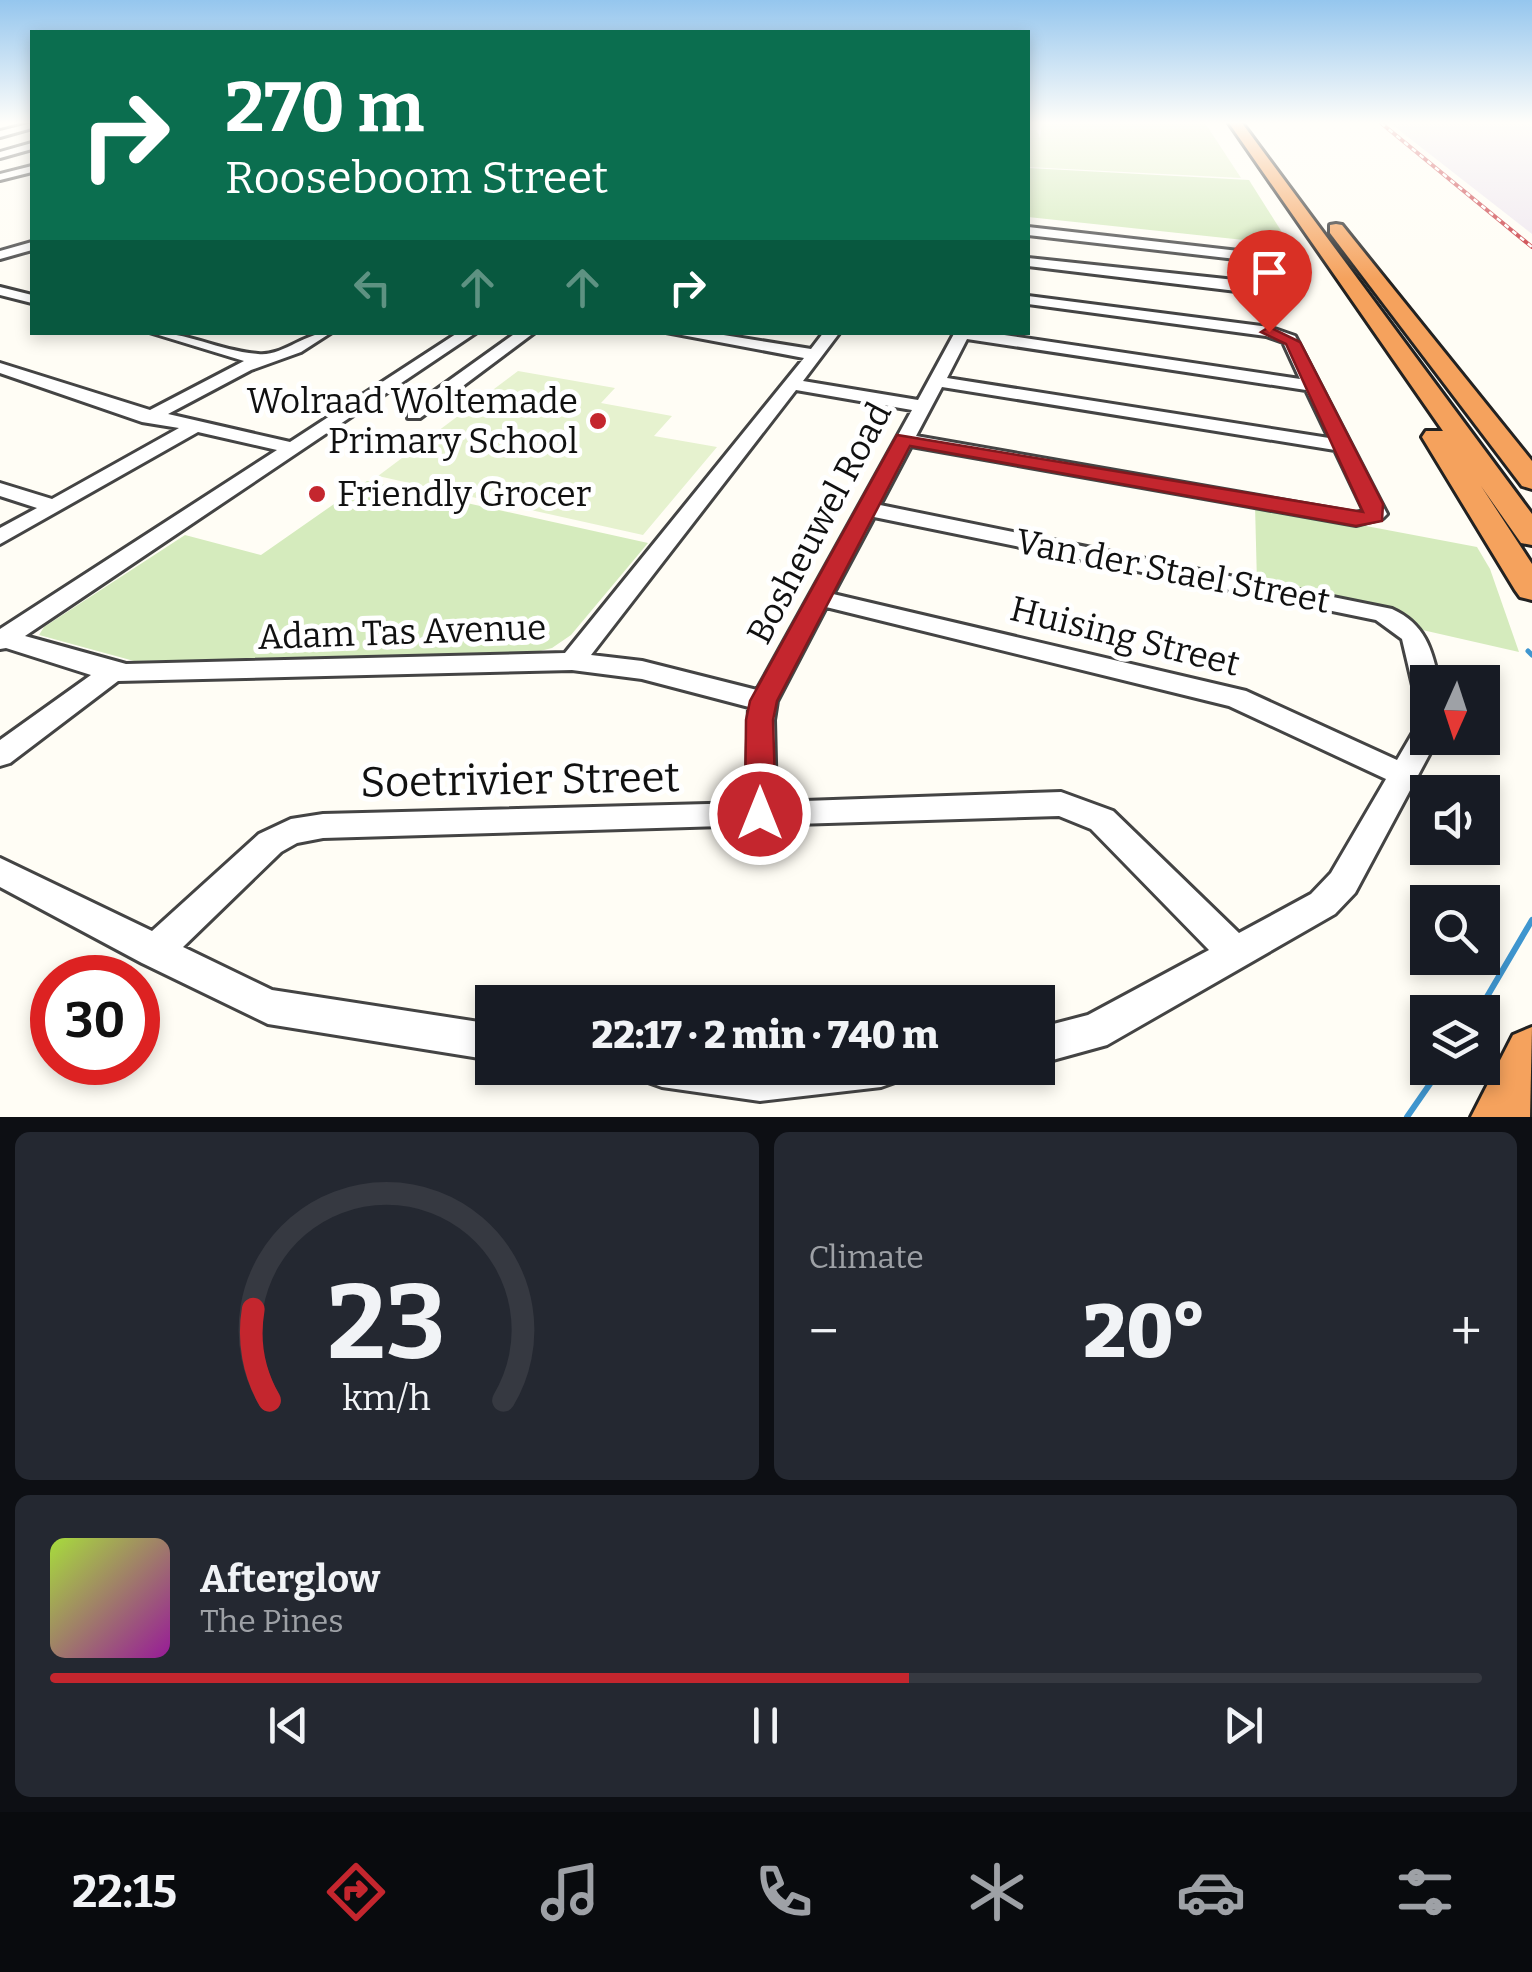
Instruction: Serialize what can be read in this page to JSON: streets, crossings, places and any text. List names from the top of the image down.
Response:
{
  "streets": {
    "street": [
      "Bosheuwel Road",
      "Van der Stael Street",
      "Adam Tas Avenue",
      "Huising Street",
      "Soetrivier Street"
    ]
  },
  "crossings": [
    ["Bosheuwel Road", "Van der Stael Street"],
    ["Bosheuwel Road", "Huising Street"],
    ["Bosheuwel Road", "Soetrivier Street"]
  ],
  "places": ["Wolraad Woltemade Primary School", "Friendly Grocer"],
  "north": "bottom",
  "page": {
    "turn": ["270 m", "Rooseboom Street"],
    "limit": "30",
    "trip": "22:17 · 2 min · 740 m",
    "tile": "Climate",
    "heat": ["−", "20°", "+"],
    "song": ["Afterglow", "The Pines"],
    "tabs": "22:15",
    "gauge": ["23", "km/h"]
  }
}
